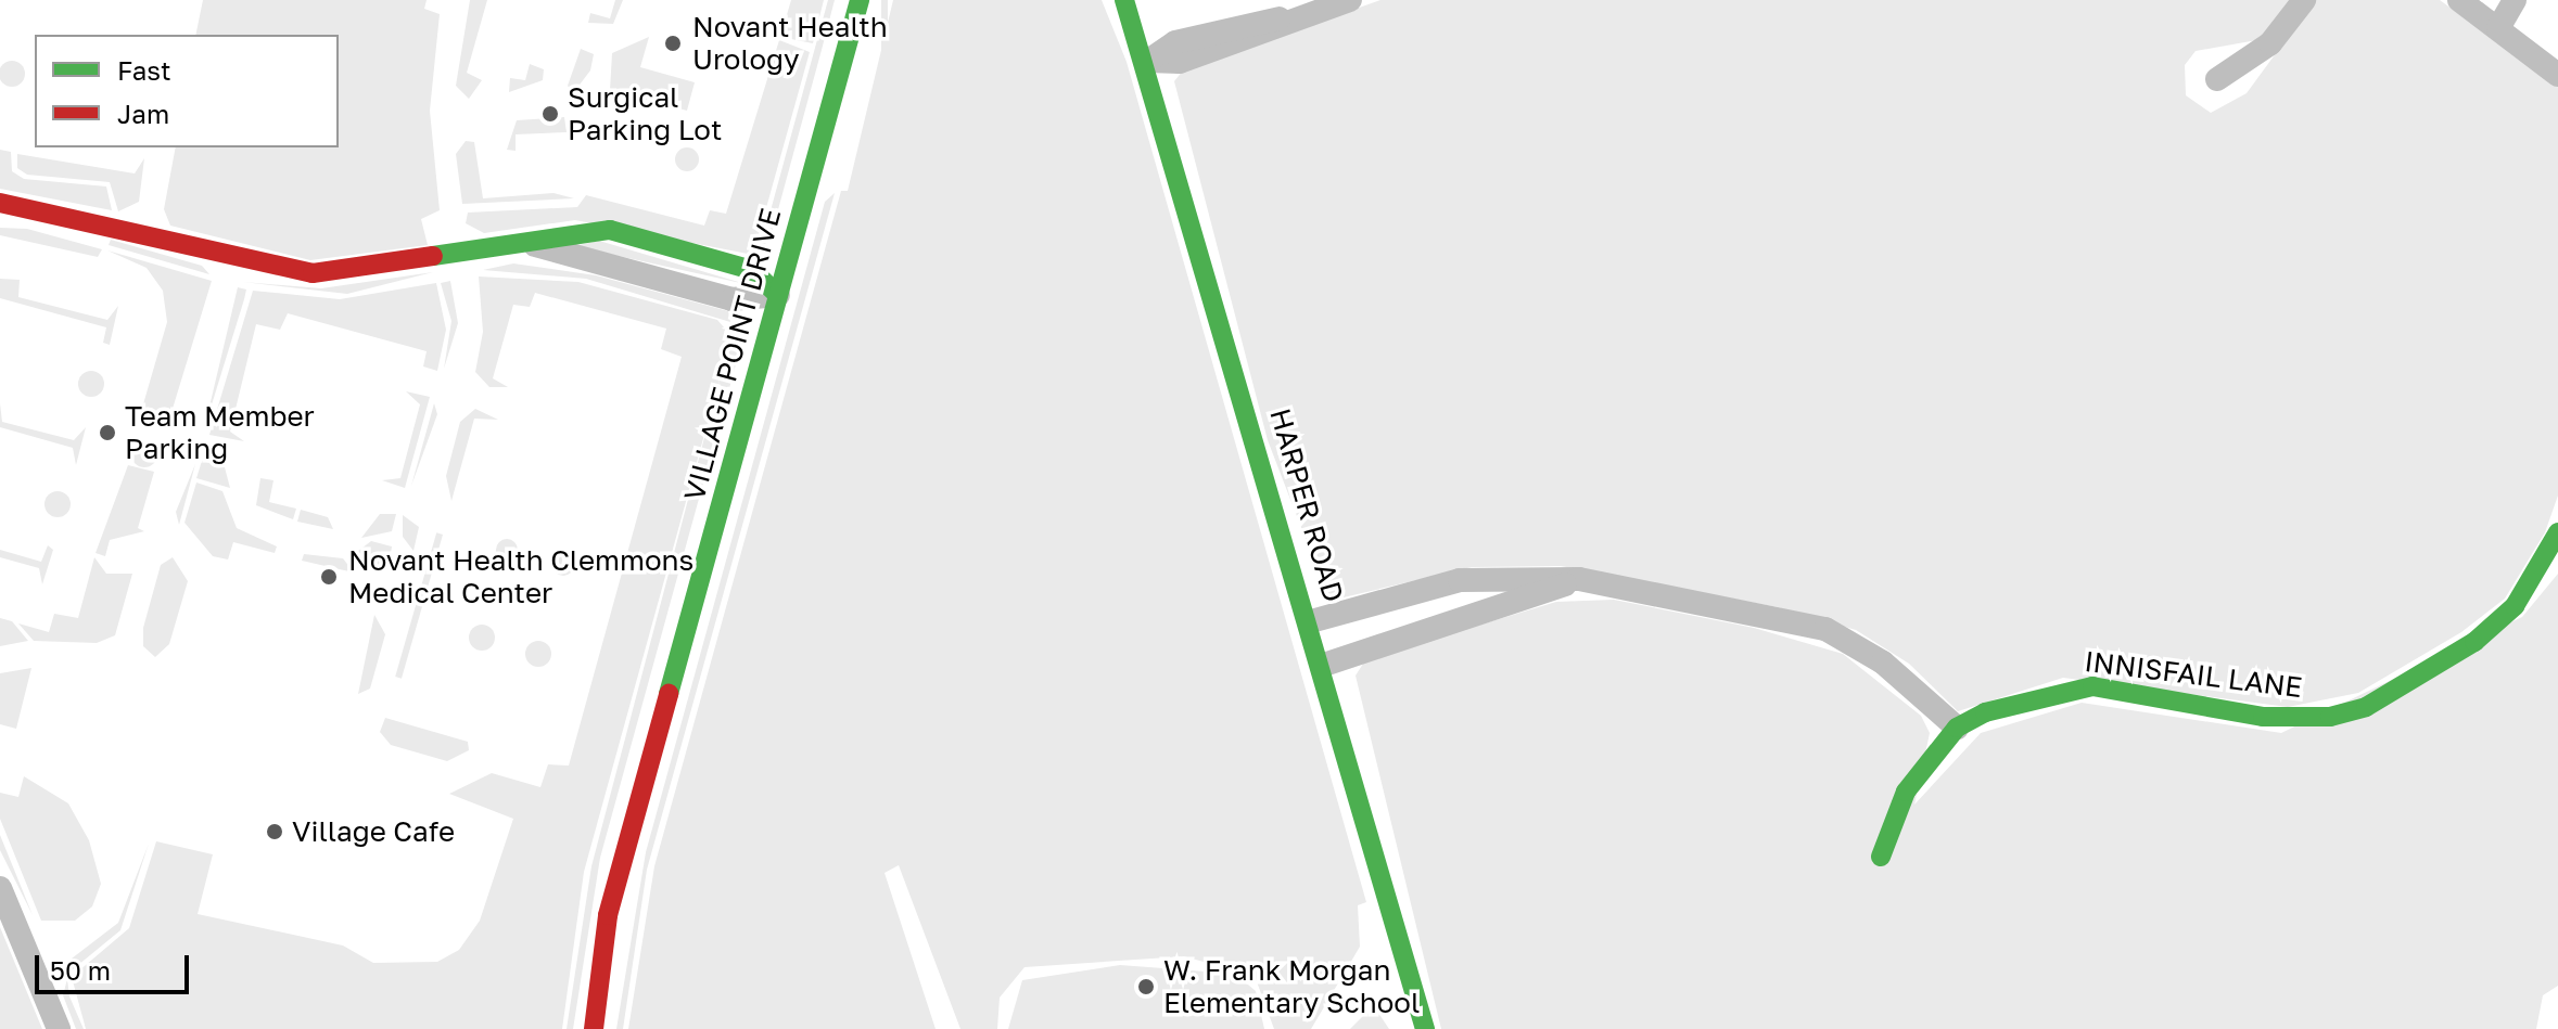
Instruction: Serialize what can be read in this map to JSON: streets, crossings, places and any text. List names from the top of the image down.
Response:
{
  "streets": {
    "street": ["VILLAGE POINT DRIVE", "HARPER ROAD", "INNISFAIL LANE"]
  },
  "places": [
    "Novant Health Urology",
    "Surgical Parking Lot",
    "Team Member Parking",
    "Novant Health Clemmons Medical Center",
    "Village Cafe",
    "W. Frank Morgan Elementary School"
  ],
  "legend": ["Fast", "Jam"],
  "scale_bar": "50 m"
}
